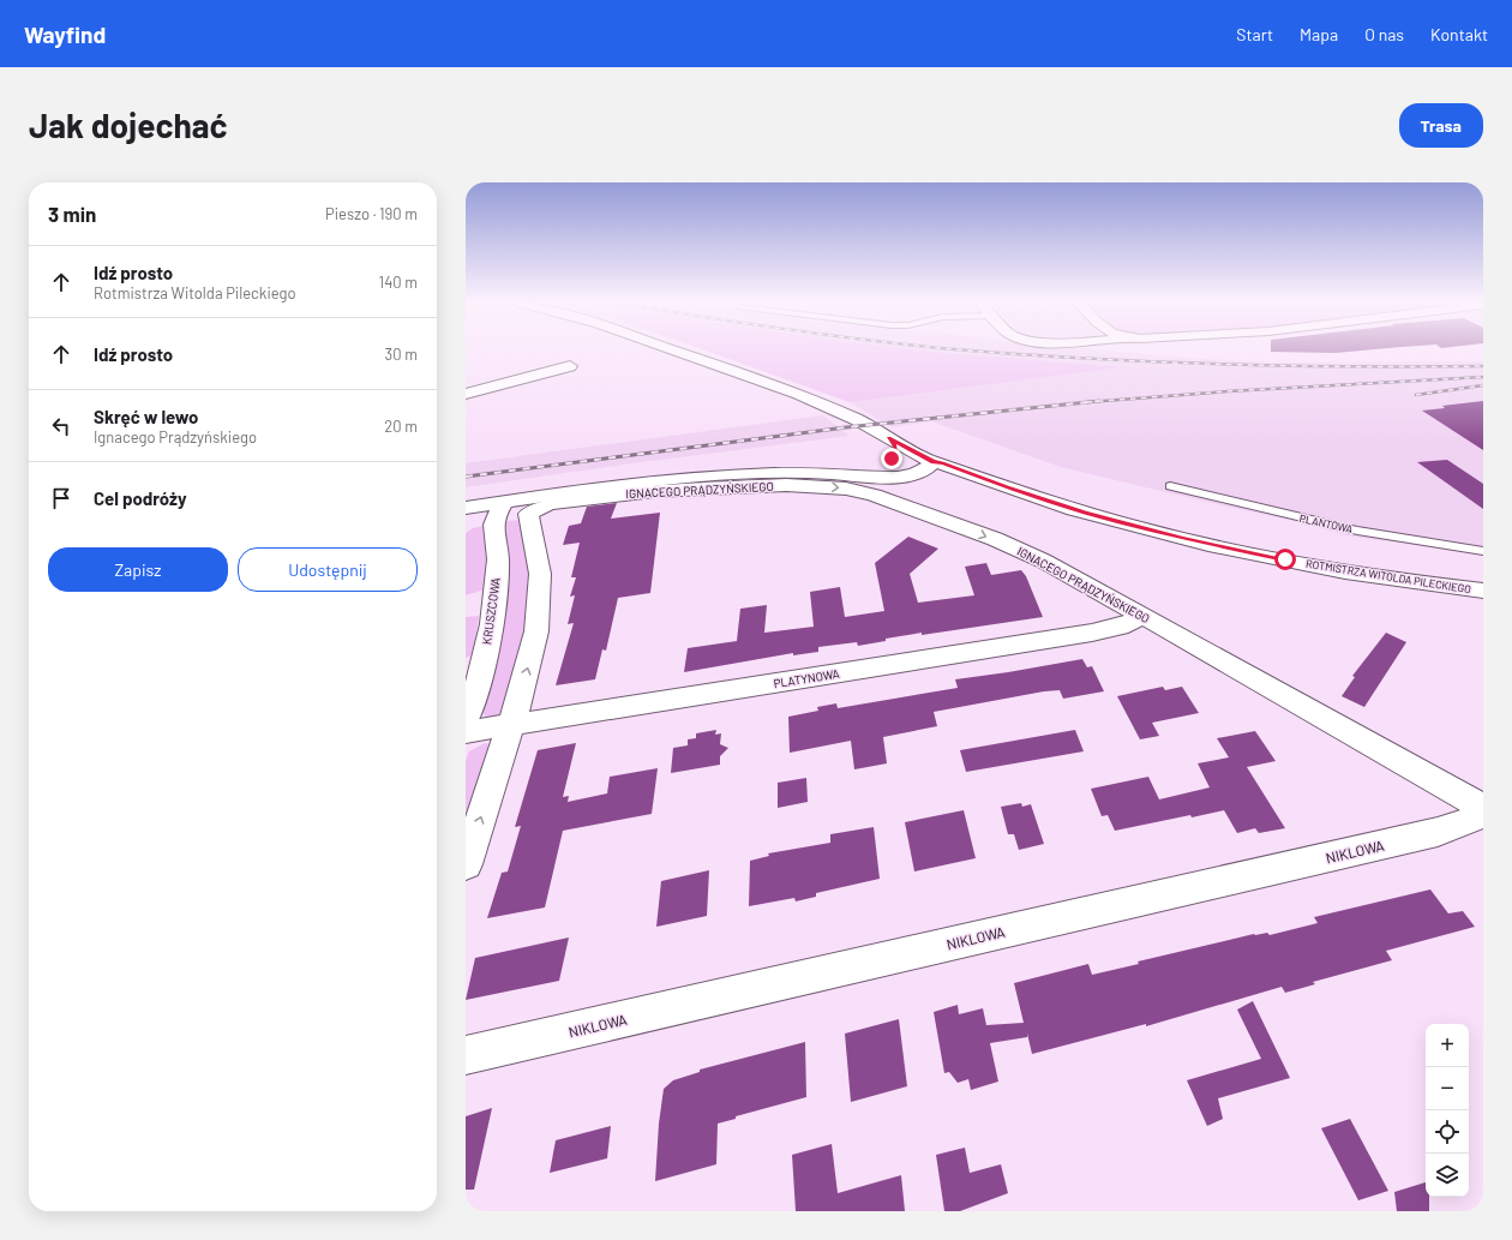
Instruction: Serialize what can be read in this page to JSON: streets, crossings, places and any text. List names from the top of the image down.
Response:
{
  "streets": {
    "street": [
      "IGNACEGO PRĄDZYŃSKIEGO",
      "ROTMISTRZA WITOLDA PILECKIEGO",
      "KRUSZCOWA",
      "PLATYNOWA",
      "NIKLOWA"
    ],
    "lane": ["PLANTOWA"]
  },
  "crossings": [
    ["IGNACEGO PRĄDZYŃSKIEGO", "ROTMISTRZA WITOLDA PILECKIEGO"],
    ["IGNACEGO PRĄDZYŃSKIEGO", "KRUSZCOWA"],
    ["IGNACEGO PRĄDZYŃSKIEGO", "PLATYNOWA"],
    ["IGNACEGO PRĄDZYŃSKIEGO", "NIKLOWA"]
  ],
  "page": {
    "header": "Wayfind",
    "nav": [
      "Start",
      "Mapa",
      "O nas",
      "Kontakt"
    ],
    "buttons": [
      "Trasa",
      ["Zapisz", "Udostępnij"]
    ],
    "title": "Jak dojechać",
    "heading": ["3 min", "Pieszo · 190 m"],
    "list": [
      ["Idź prosto", "Rotmistrza Witolda Pileckiego", "140 m"],
      ["Idź prosto", "30 m"],
      ["Skręć w lewo", "Ignacego Prądzyńskiego", "20 m"],
      "Cel podróży"
    ],
    "map_buttons": ["+", "−"]
  }
}
